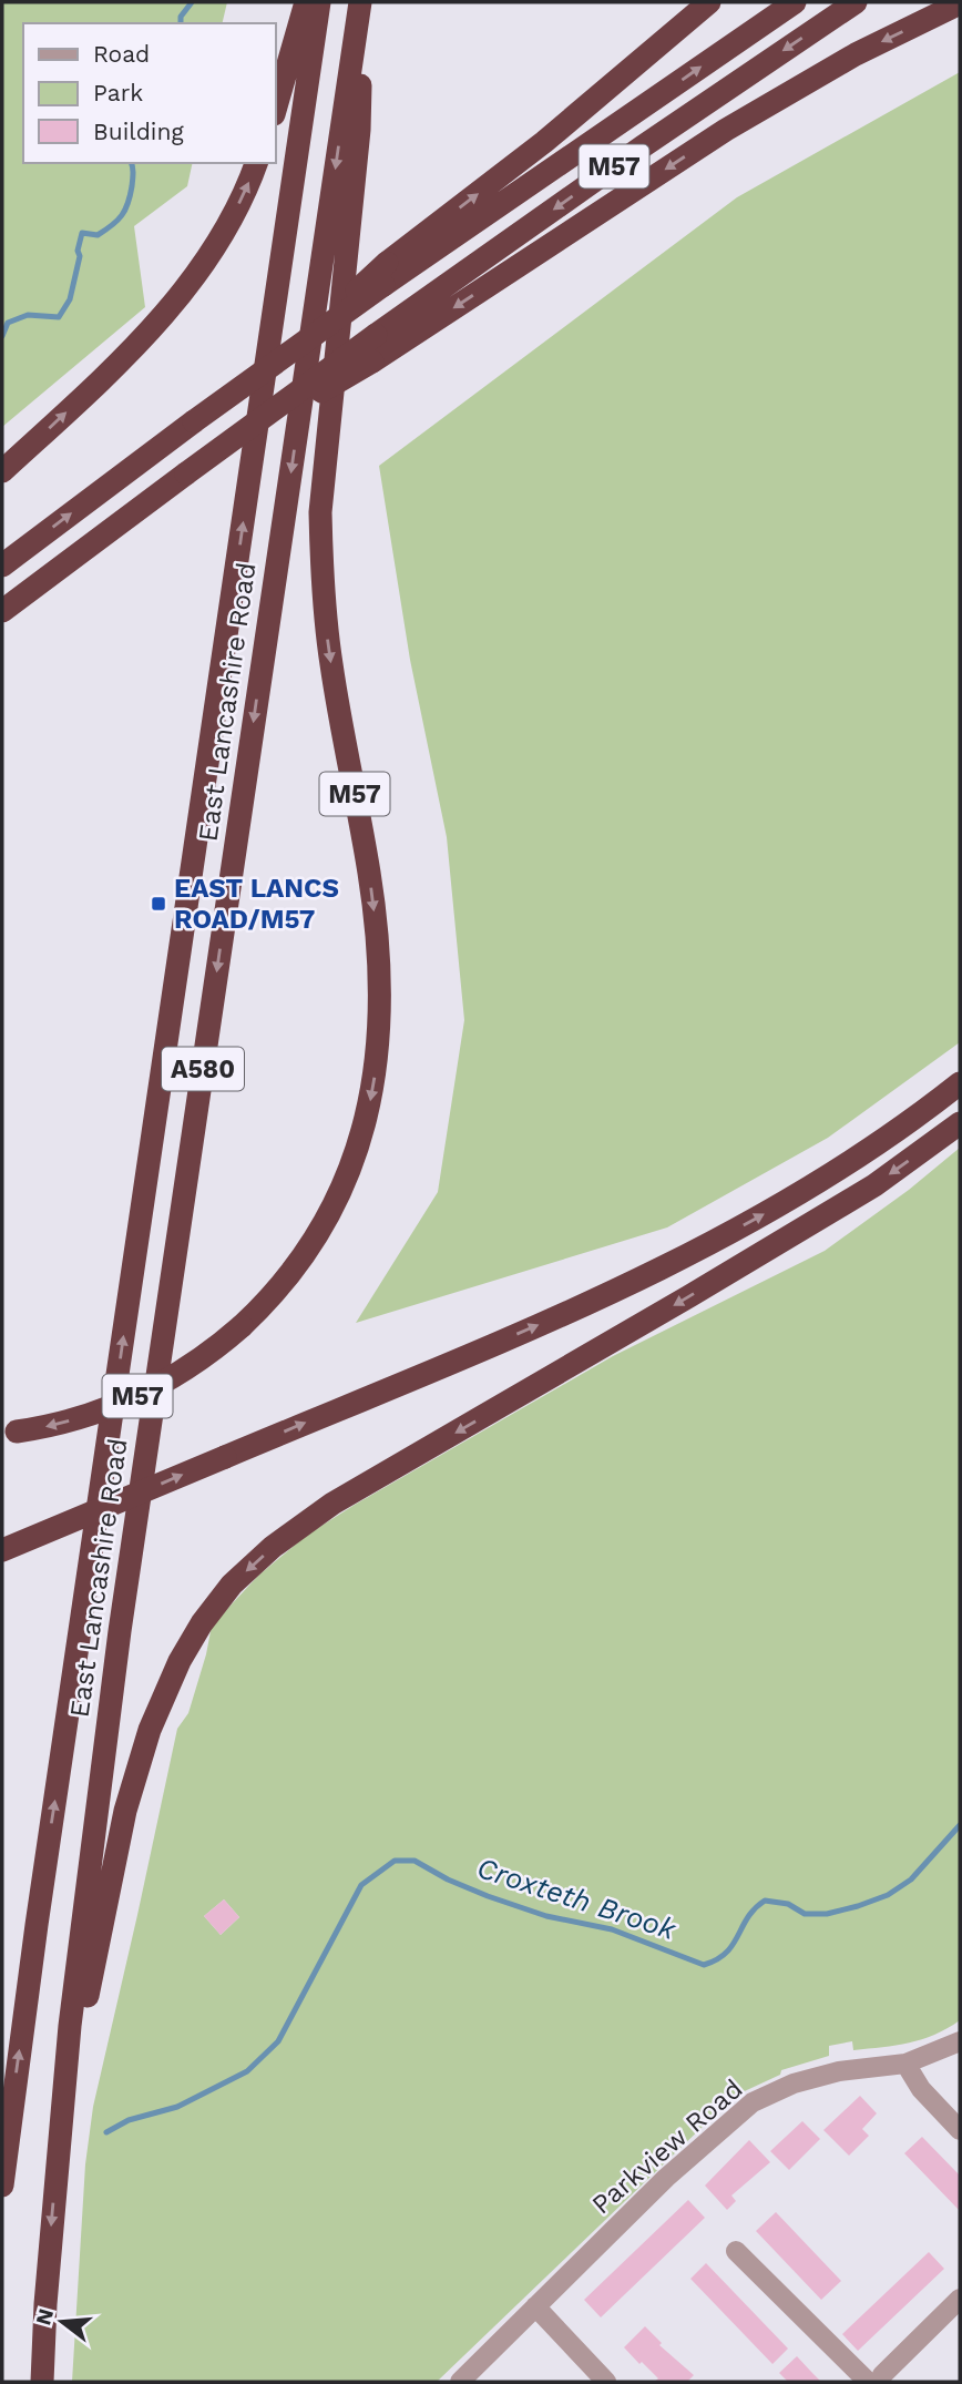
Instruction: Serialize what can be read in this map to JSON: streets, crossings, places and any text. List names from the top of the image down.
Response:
{
  "streets": {
    "highway": ["M57", "East Lancashire Road", "A580"],
    "street": ["Parkview Road"]
  },
  "crossings": [
    ["M57", "East Lancashire Road"],
    ["East Lancashire Road", "A580"]
  ],
  "water": ["Croxteth Brook"],
  "places": {
    "transit": ["EAST LANCS ROAD/M57"]
  },
  "legend": ["Road", "Park", "Building"],
  "north": "left"
}
